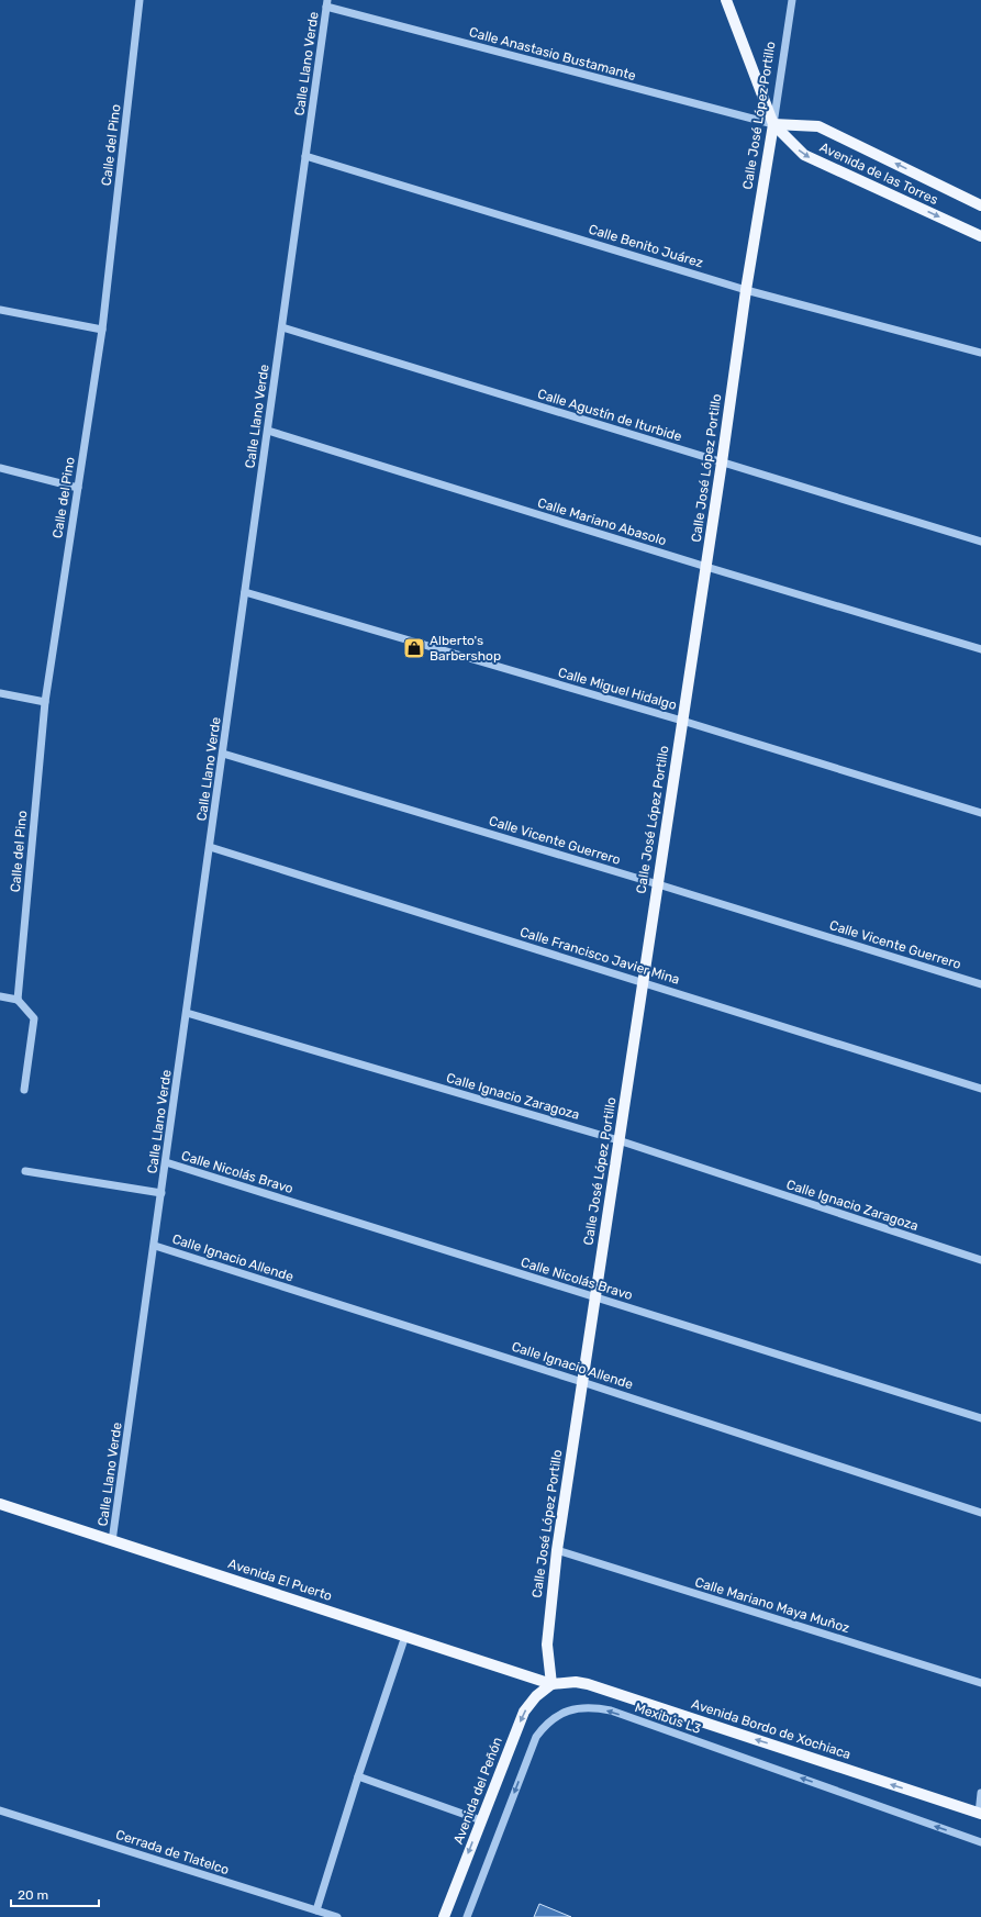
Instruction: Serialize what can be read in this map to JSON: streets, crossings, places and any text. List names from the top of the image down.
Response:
{
  "streets": {
    "main road": [
      "Calle José López Portillo",
      "Avenida de las Torres",
      "Avenida El Puerto",
      "Avenida Bordo de Xochiaca",
      "Avenida del Peñón"
    ],
    "street": [
      "Calle Anastasio Bustamante",
      "Calle Llano Verde",
      "Calle del Pino",
      "Calle Benito Juárez",
      "Calle Agustín de Iturbide",
      "Calle Mariano Abasolo",
      "Calle Miguel Hidalgo",
      "Calle Vicente Guerrero",
      "Calle Francisco Javier Mina",
      "Calle Ignacio Zaragoza",
      "Calle Nicolás Bravo",
      "Calle Ignacio Allende",
      "Calle Mariano Maya Muñoz",
      "Mexibús L3",
      "Cerrada de Tlatelco"
    ]
  },
  "crossings": [
    ["Calle Anastasio Bustamante", "Calle Llano Verde"],
    ["Calle Anastasio Bustamante", "Calle José López Portillo"],
    ["Calle Anastasio Bustamante", "Avenida de las Torres"],
    ["Calle Llano Verde", "Calle Benito Juárez"],
    ["Calle Llano Verde", "Calle Agustín de Iturbide"],
    ["Calle Llano Verde", "Calle Mariano Abasolo"],
    ["Calle Llano Verde", "Calle Miguel Hidalgo"],
    ["Calle Llano Verde", "Calle Vicente Guerrero"],
    ["Calle Llano Verde", "Calle Francisco Javier Mina"],
    ["Calle Llano Verde", "Calle Ignacio Zaragoza"],
    ["Calle Llano Verde", "Calle Nicolás Bravo"],
    ["Calle Llano Verde", "Calle Ignacio Allende"],
    ["Calle Llano Verde", "Avenida El Puerto"],
    ["Calle José López Portillo", "Avenida de las Torres"],
    ["Calle José López Portillo", "Calle Benito Juárez"],
    ["Calle José López Portillo", "Calle Agustín de Iturbide"],
    ["Calle José López Portillo", "Calle Mariano Abasolo"],
    ["Calle José López Portillo", "Calle Miguel Hidalgo"],
    ["Calle José López Portillo", "Calle Vicente Guerrero"],
    ["Calle José López Portillo", "Calle Francisco Javier Mina"],
    ["Calle José López Portillo", "Calle Ignacio Zaragoza"],
    ["Calle José López Portillo", "Calle Nicolás Bravo"],
    ["Calle José López Portillo", "Calle Ignacio Allende"],
    ["Calle José López Portillo", "Avenida El Puerto"],
    ["Calle José López Portillo", "Calle Mariano Maya Muñoz"],
    ["Calle José López Portillo", "Avenida Bordo de Xochiaca"],
    ["Calle José López Portillo", "Avenida del Peñón"],
    ["Avenida El Puerto", "Avenida Bordo de Xochiaca"],
    ["Avenida El Puerto", "Avenida del Peñón"],
    ["Avenida Bordo de Xochiaca", "Avenida del Peñón"]
  ],
  "one_way": ["Avenida Bordo de Xochiaca", "Avenida del Peñón"],
  "places": {
    "shop": ["Alberto's Barbershop"]
  },
  "scale_bar": "20 m"
}
